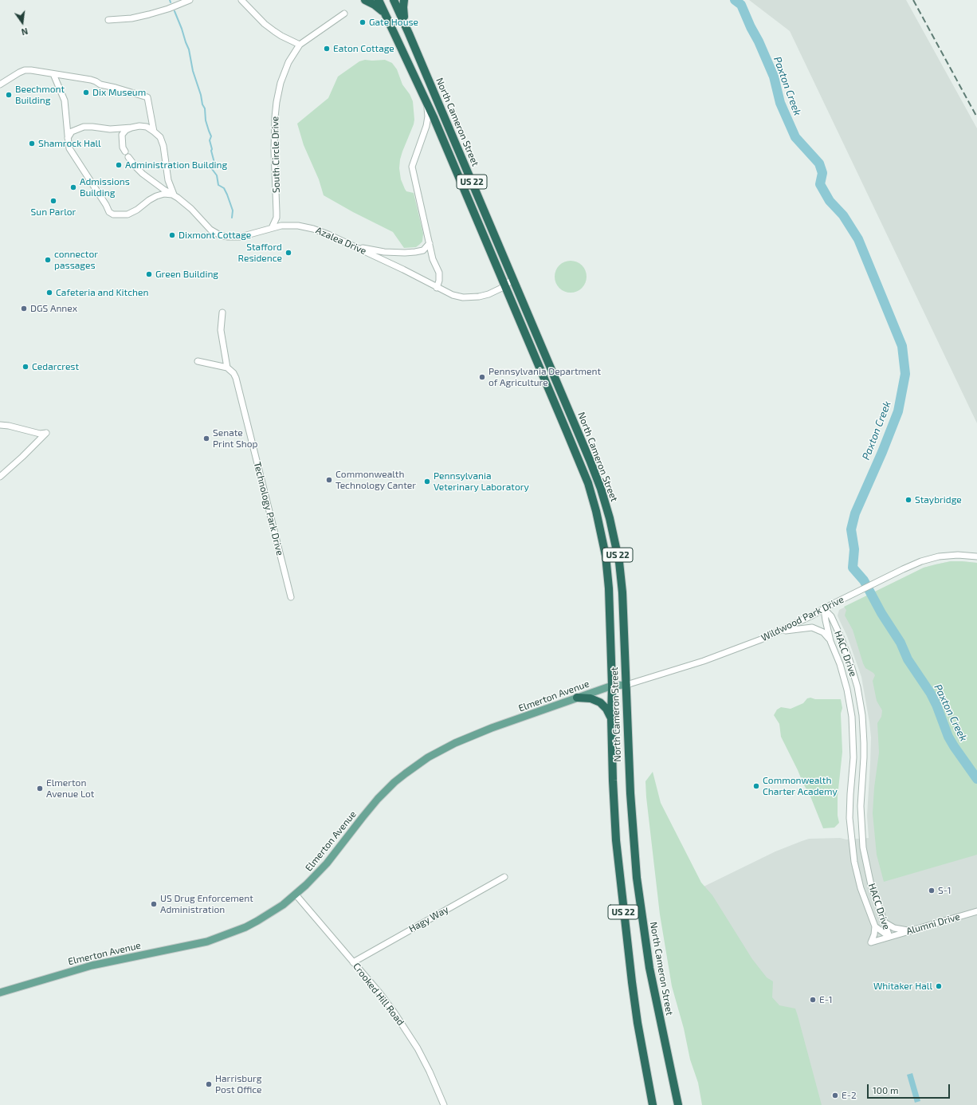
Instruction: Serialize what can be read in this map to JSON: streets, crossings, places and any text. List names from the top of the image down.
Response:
{
  "streets": {
    "highway": ["North Cameron Street", "US 22"],
    "main road": ["Elmerton Avenue"],
    "street": [
      "South Circle Drive",
      "Azalea Drive",
      "Technology Park Drive",
      "Wildwood Park Drive",
      "HACC Drive",
      "Hagy Way",
      "Alumni Drive",
      "Crooked Hill Road"
    ]
  },
  "crossings": [
    ["North Cameron Street", "US 22"],
    ["North Cameron Street", "Azalea Drive"],
    ["North Cameron Street", "Wildwood Park Drive"],
    ["North Cameron Street", "Elmerton Avenue"],
    ["South Circle Drive", "Azalea Drive"],
    ["Wildwood Park Drive", "HACC Drive"],
    ["Wildwood Park Drive", "Elmerton Avenue"],
    ["HACC Drive", "Alumni Drive"],
    ["Elmerton Avenue", "Crooked Hill Road"],
    ["Hagy Way", "Crooked Hill Road"]
  ],
  "water": ["Paxton Creek"],
  "places": [
    "Gate House",
    "Eaton Cottage",
    "Dix Museum",
    "Beechmont Building",
    "Shamrock Hall",
    "Administration Building",
    "Admissions Building",
    "Sun Parlor",
    "Dixmont Cottage",
    "Stafford Residence",
    "connector passages",
    "Green Building",
    "Cafeteria and Kitchen",
    "DGS Annex",
    "Cedarcrest",
    "Pennsylvania Department of Agriculture",
    "Senate Print Shop",
    "Commonwealth Technology Canter",
    "Pennsylvania Veterinary Laboratory",
    "Staybridge",
    "Commonwealth Charter Academy",
    "Elmerton Avenue Lot",
    "S-1",
    "US Drug Enforcement Administration",
    "Whitaker Hall",
    "E-1",
    "Harrisburg Post Office",
    "E-2"
  ],
  "scale_bar": "100 m",
  "north": "bottom"
}
